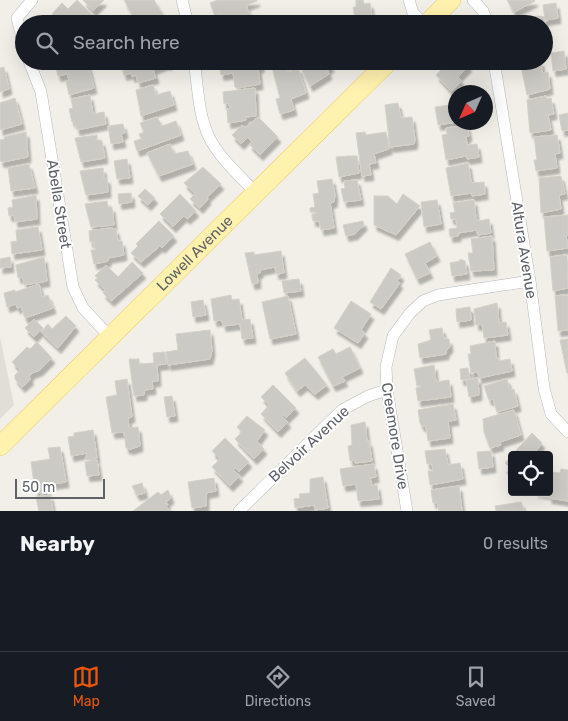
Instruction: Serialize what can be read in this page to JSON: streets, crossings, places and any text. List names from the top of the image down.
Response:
{
  "streets": {
    "main road": ["Lowell Avenue"],
    "street": [
      "Abella Street",
      "Altura Avenue",
      "Creemore Drive",
      "Belvoir Avenue"
    ]
  },
  "crossings": [
    ["Abella Street", "Lowell Avenue"],
    ["Altura Avenue", "Creemore Drive"],
    ["Creemore Drive", "Belvoir Avenue"]
  ],
  "scale_bar": "50 m",
  "north": "bottom left",
  "page": {
    "search": "Search here",
    "scale": "50 m",
    "heading": ["Nearby", "0 results"],
    "nav": ["Map", "Directions", "Saved"]
  }
}
